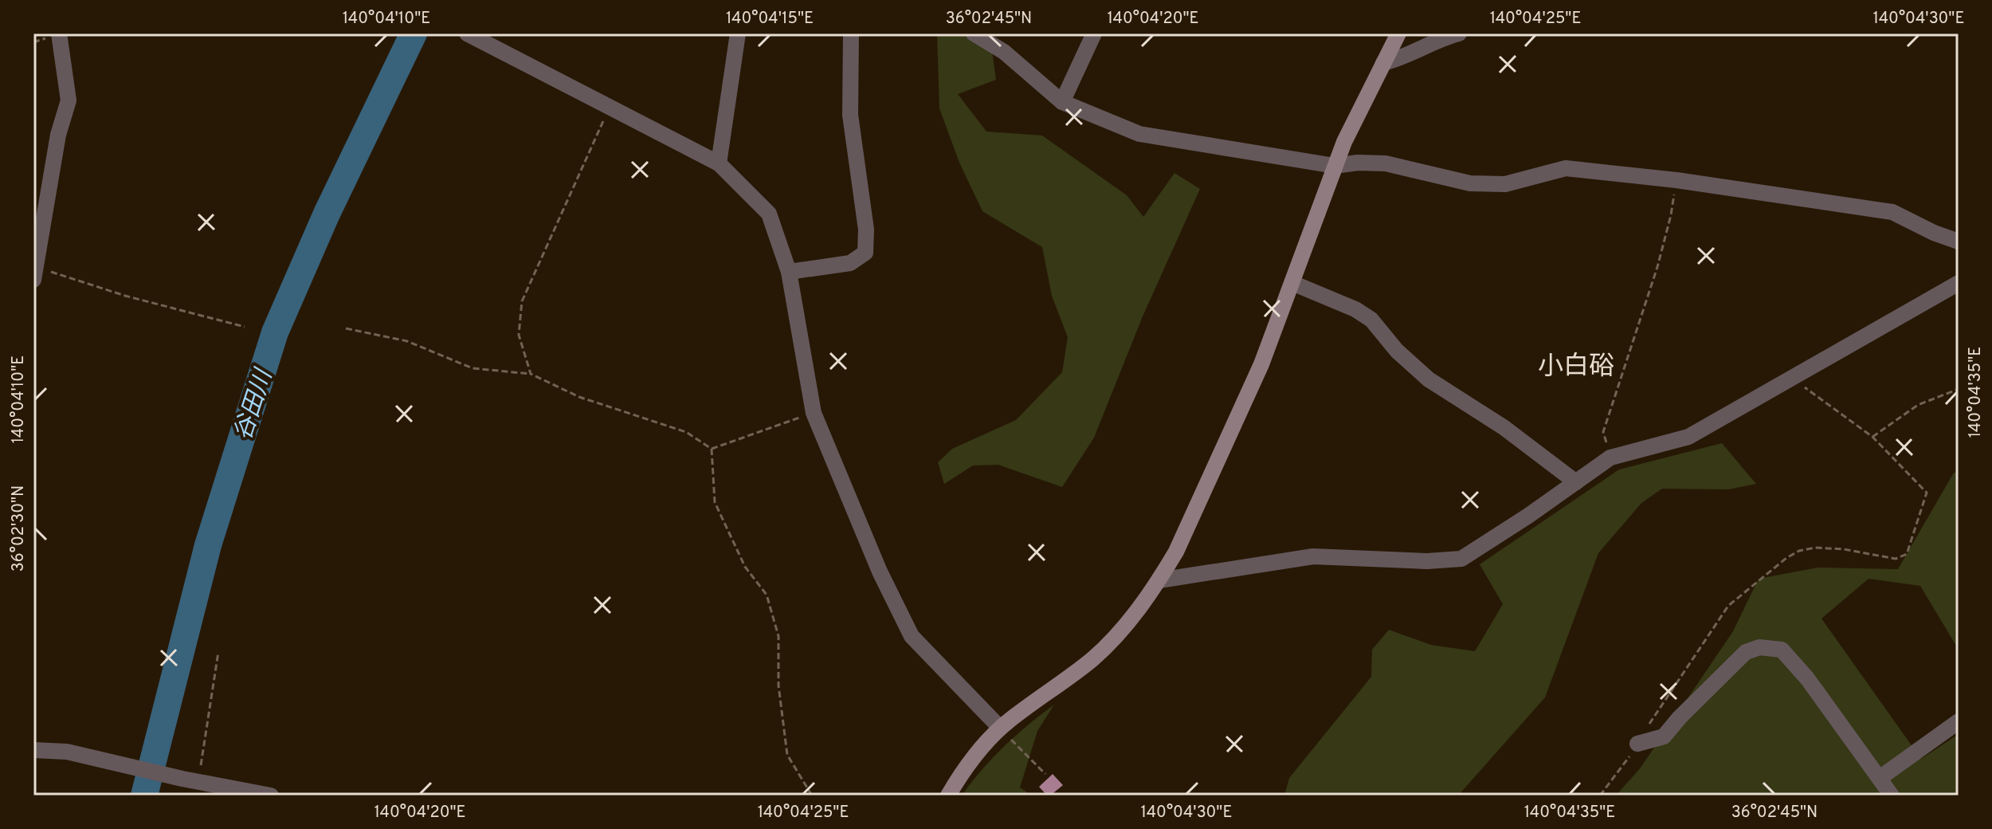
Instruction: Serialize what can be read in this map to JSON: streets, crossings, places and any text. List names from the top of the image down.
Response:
{
  "districts": ["小白硲"],
  "water": ["谷田川"],
  "coordinates": [
    "140°04'10\"E",
    "140°04'15\"E",
    "36°02'45\"N",
    "140°04'20\"E",
    "140°04'25\"E",
    "140°04'30\"E",
    "140°04'35\"E",
    "36°02'30\"N"
  ]
}
